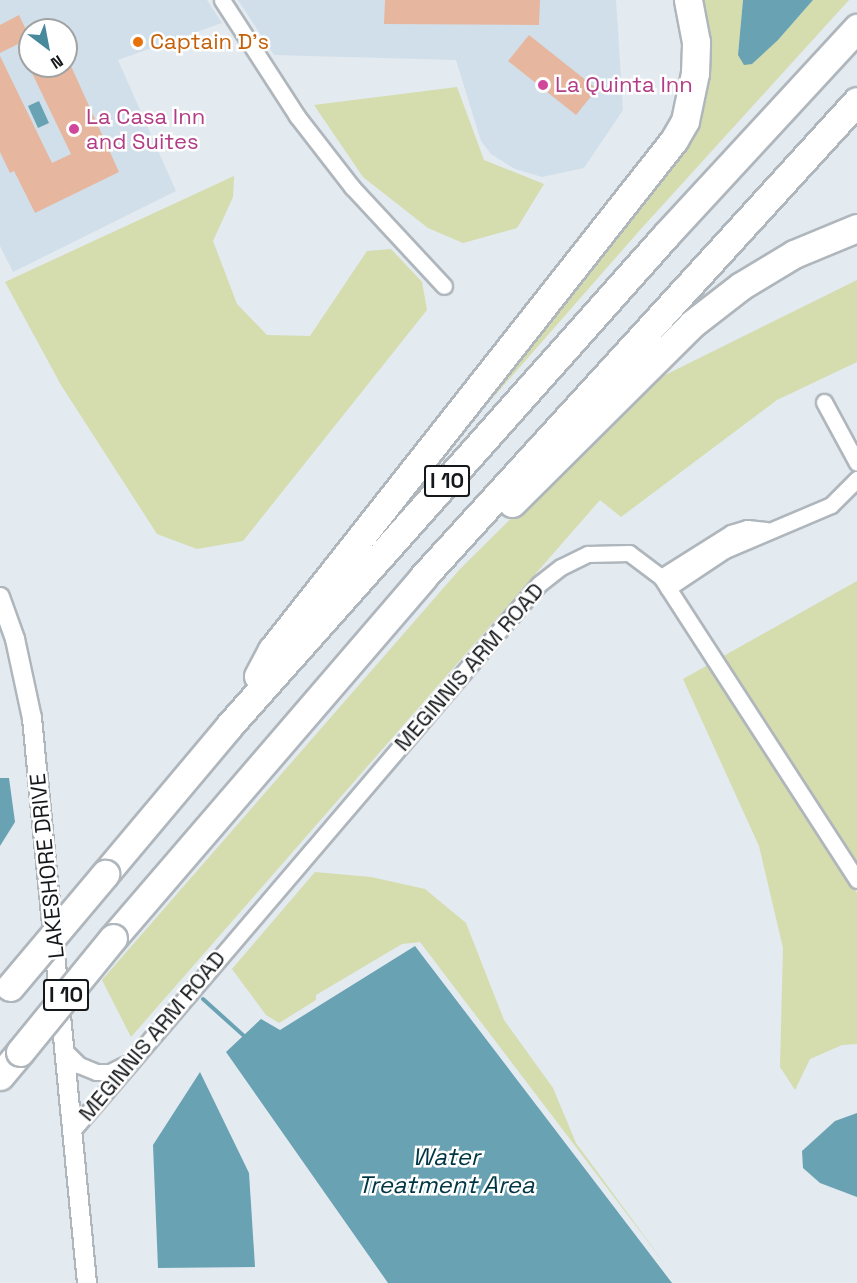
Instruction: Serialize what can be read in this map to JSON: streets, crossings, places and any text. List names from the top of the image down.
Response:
{
  "streets": {
    "highway": ["I 10"],
    "street": ["MEGINNIS ARM ROAD", "LAKESHORE DRIVE"]
  },
  "crossings": [
    ["MEGINNIS ARM ROAD", "LAKESHORE DRIVE"]
  ],
  "water": ["Water Treatment Area"],
  "places": ["Captain D's", "La Quinta Inn", "La Casa Inn and Suites"],
  "north": "bottom right"
}
